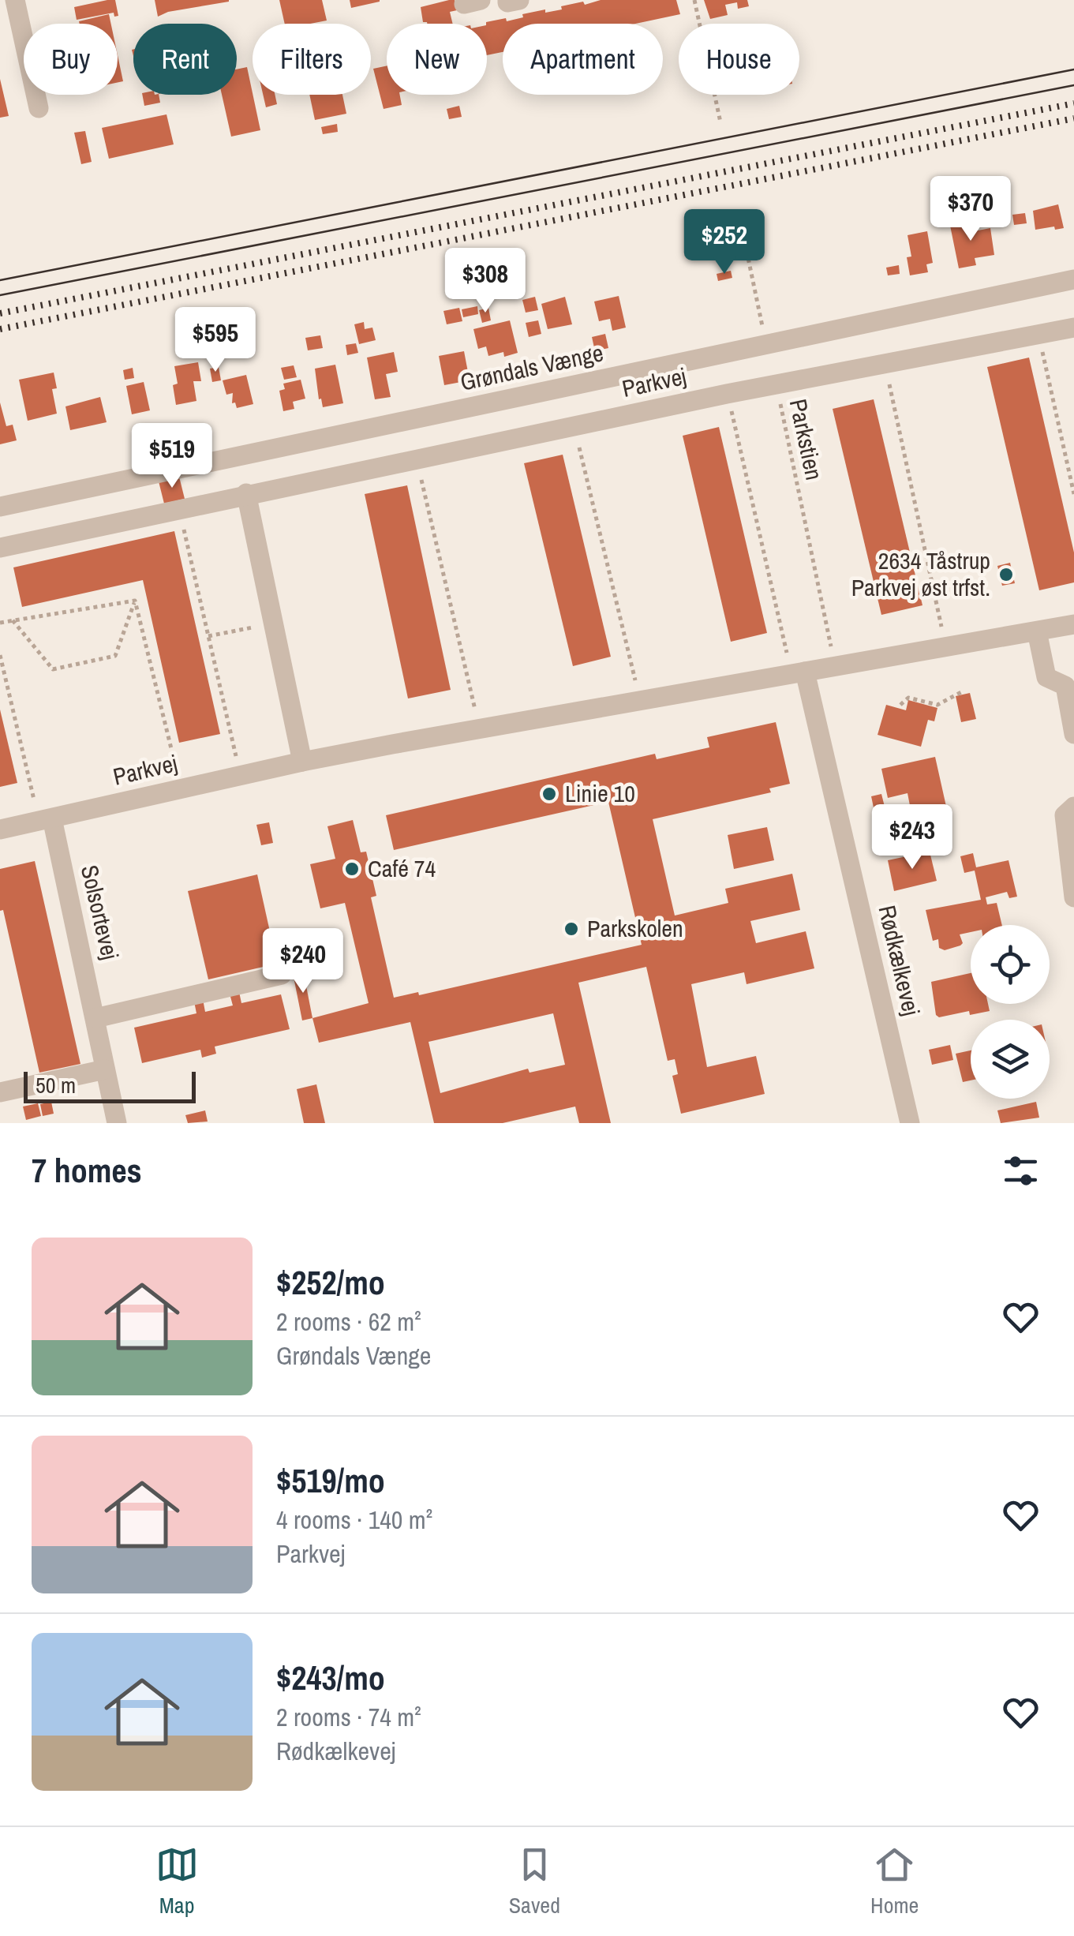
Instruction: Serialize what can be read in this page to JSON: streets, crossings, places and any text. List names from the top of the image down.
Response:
{
  "streets": {
    "street": [
      "Grøndals Vænge",
      "Parkvej",
      "Solsortevej",
      "Rødkælkevej"
    ],
    "path": ["Parkstien"]
  },
  "crossings": [
    ["Parkvej", "Parkstien"],
    ["Parkvej", "Solsortevej"],
    ["Parkvej", "Rødkælkevej"]
  ],
  "places": [
    "2634 Tåstrup Parkvej øst trfst.",
    "Linie 10",
    "Café 74",
    "Parkskolen"
  ],
  "scale_bar": "50 m",
  "page": {
    "chip": [
      "Buy",
      "Rent",
      "Filters",
      "New",
      "Apartment",
      "House"
    ],
    "price": [
      "$370",
      "$252",
      "$308",
      "$595",
      "$519",
      "$243",
      "$240"
    ],
    "scale": "50 m",
    "heading": "7 homes",
    "list": [
      {
        "name": "$252/mo",
        "note": "2 rooms · 62 m² · Grøndals Vænge"
      },
      {
        "name": "$519/mo",
        "note": "4 rooms · 140 m² · Parkvej"
      },
      {
        "name": "$243/mo",
        "note": "2 rooms · 74 m² · Rødkælkevej"
      }
    ],
    "tabs": ["Map", "Saved", "Home"]
  }
}
